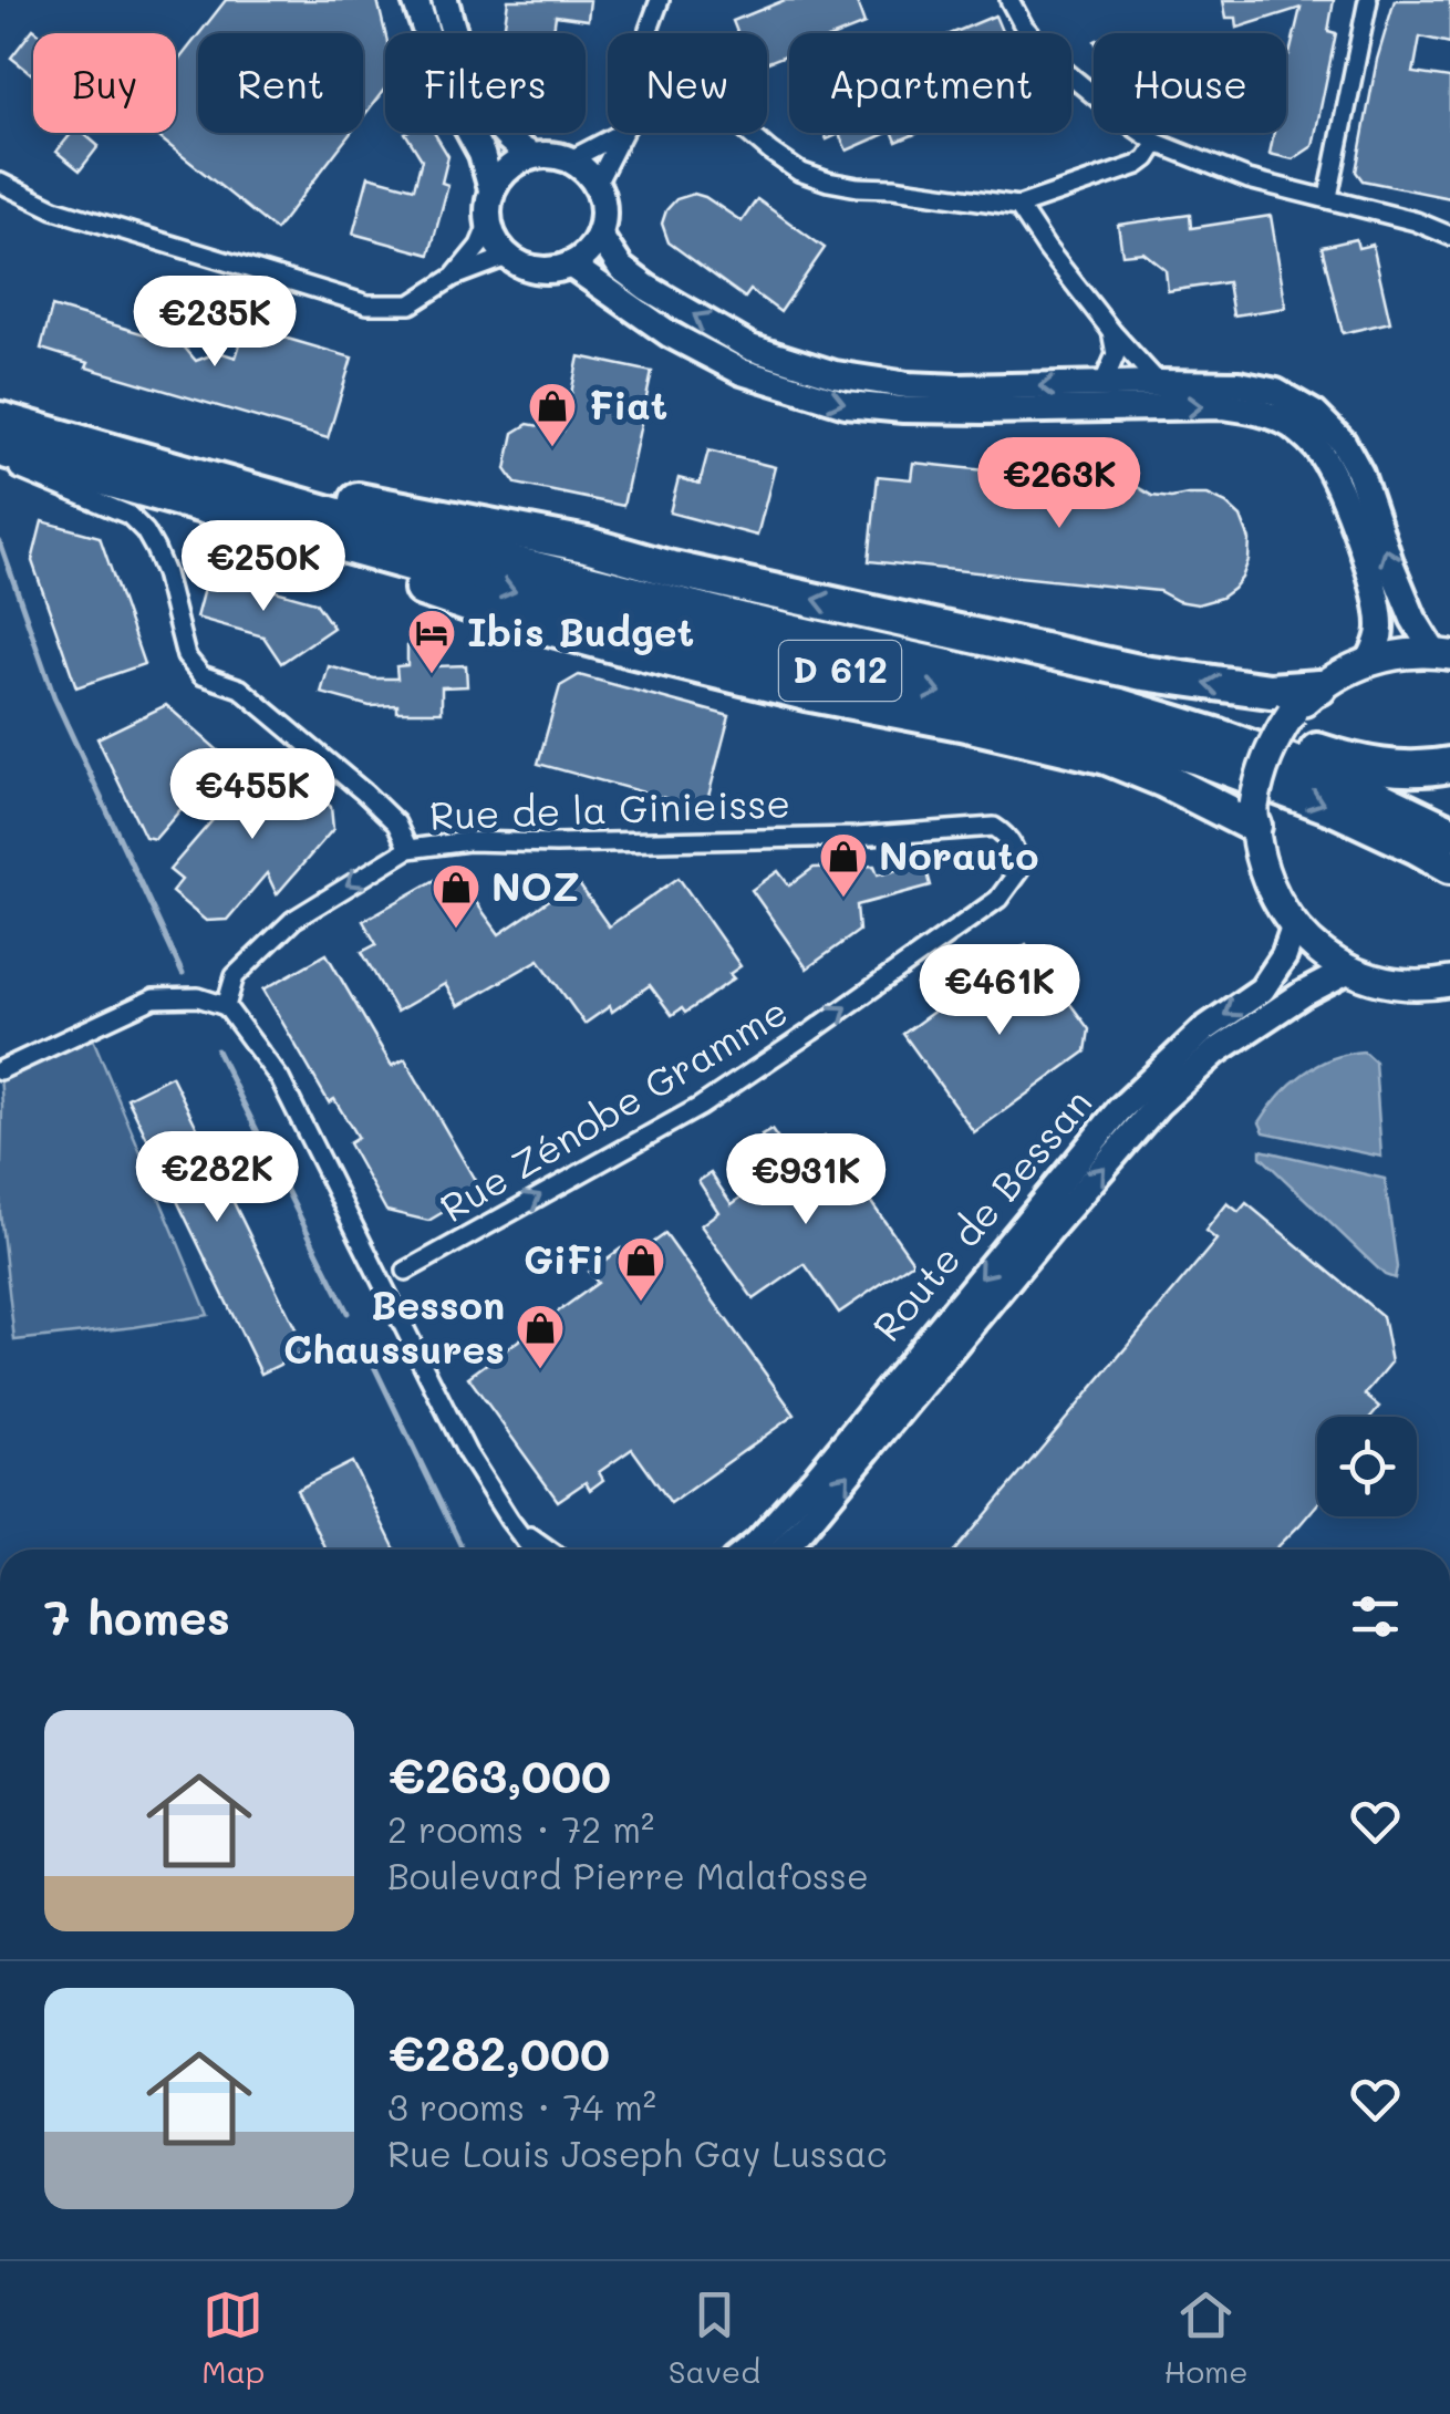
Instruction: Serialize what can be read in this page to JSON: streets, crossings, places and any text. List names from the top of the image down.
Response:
{
  "streets": {
    "highway": ["D 612"],
    "street": ["Rue de la Ginieisse", "Rue Zénobe Gramme", "Route de Bessan"]
  },
  "crossings": [
    ["Rue de la Ginieisse", "Rue Zénobe Gramme"]
  ],
  "one_way": ["Rue Zénobe Gramme"],
  "places": {
    "shop": [
      "Fiat",
      "Norauto",
      "NOZ",
      "GiFi",
      "Besson Chaussures"
    ],
    "hotel": ["Ibis Budget"]
  },
  "page": {
    "chip": [
      "Buy",
      "Rent",
      "Filters",
      "New",
      "Apartment",
      "House"
    ],
    "price": [
      "€235K",
      "€263K",
      "€250K",
      "€455K",
      "€461K",
      "€282K",
      "€931K"
    ],
    "heading": "7 homes",
    "list": [
      {
        "name": "€263,000",
        "note": "2 rooms · 72 m² · Boulevard Pierre Malafosse"
      },
      {
        "name": "€282,000",
        "note": "3 rooms · 74 m² · Rue Louis Joseph Gay Lussac"
      }
    ],
    "tabs": ["Map", "Saved", "Home"]
  }
}
